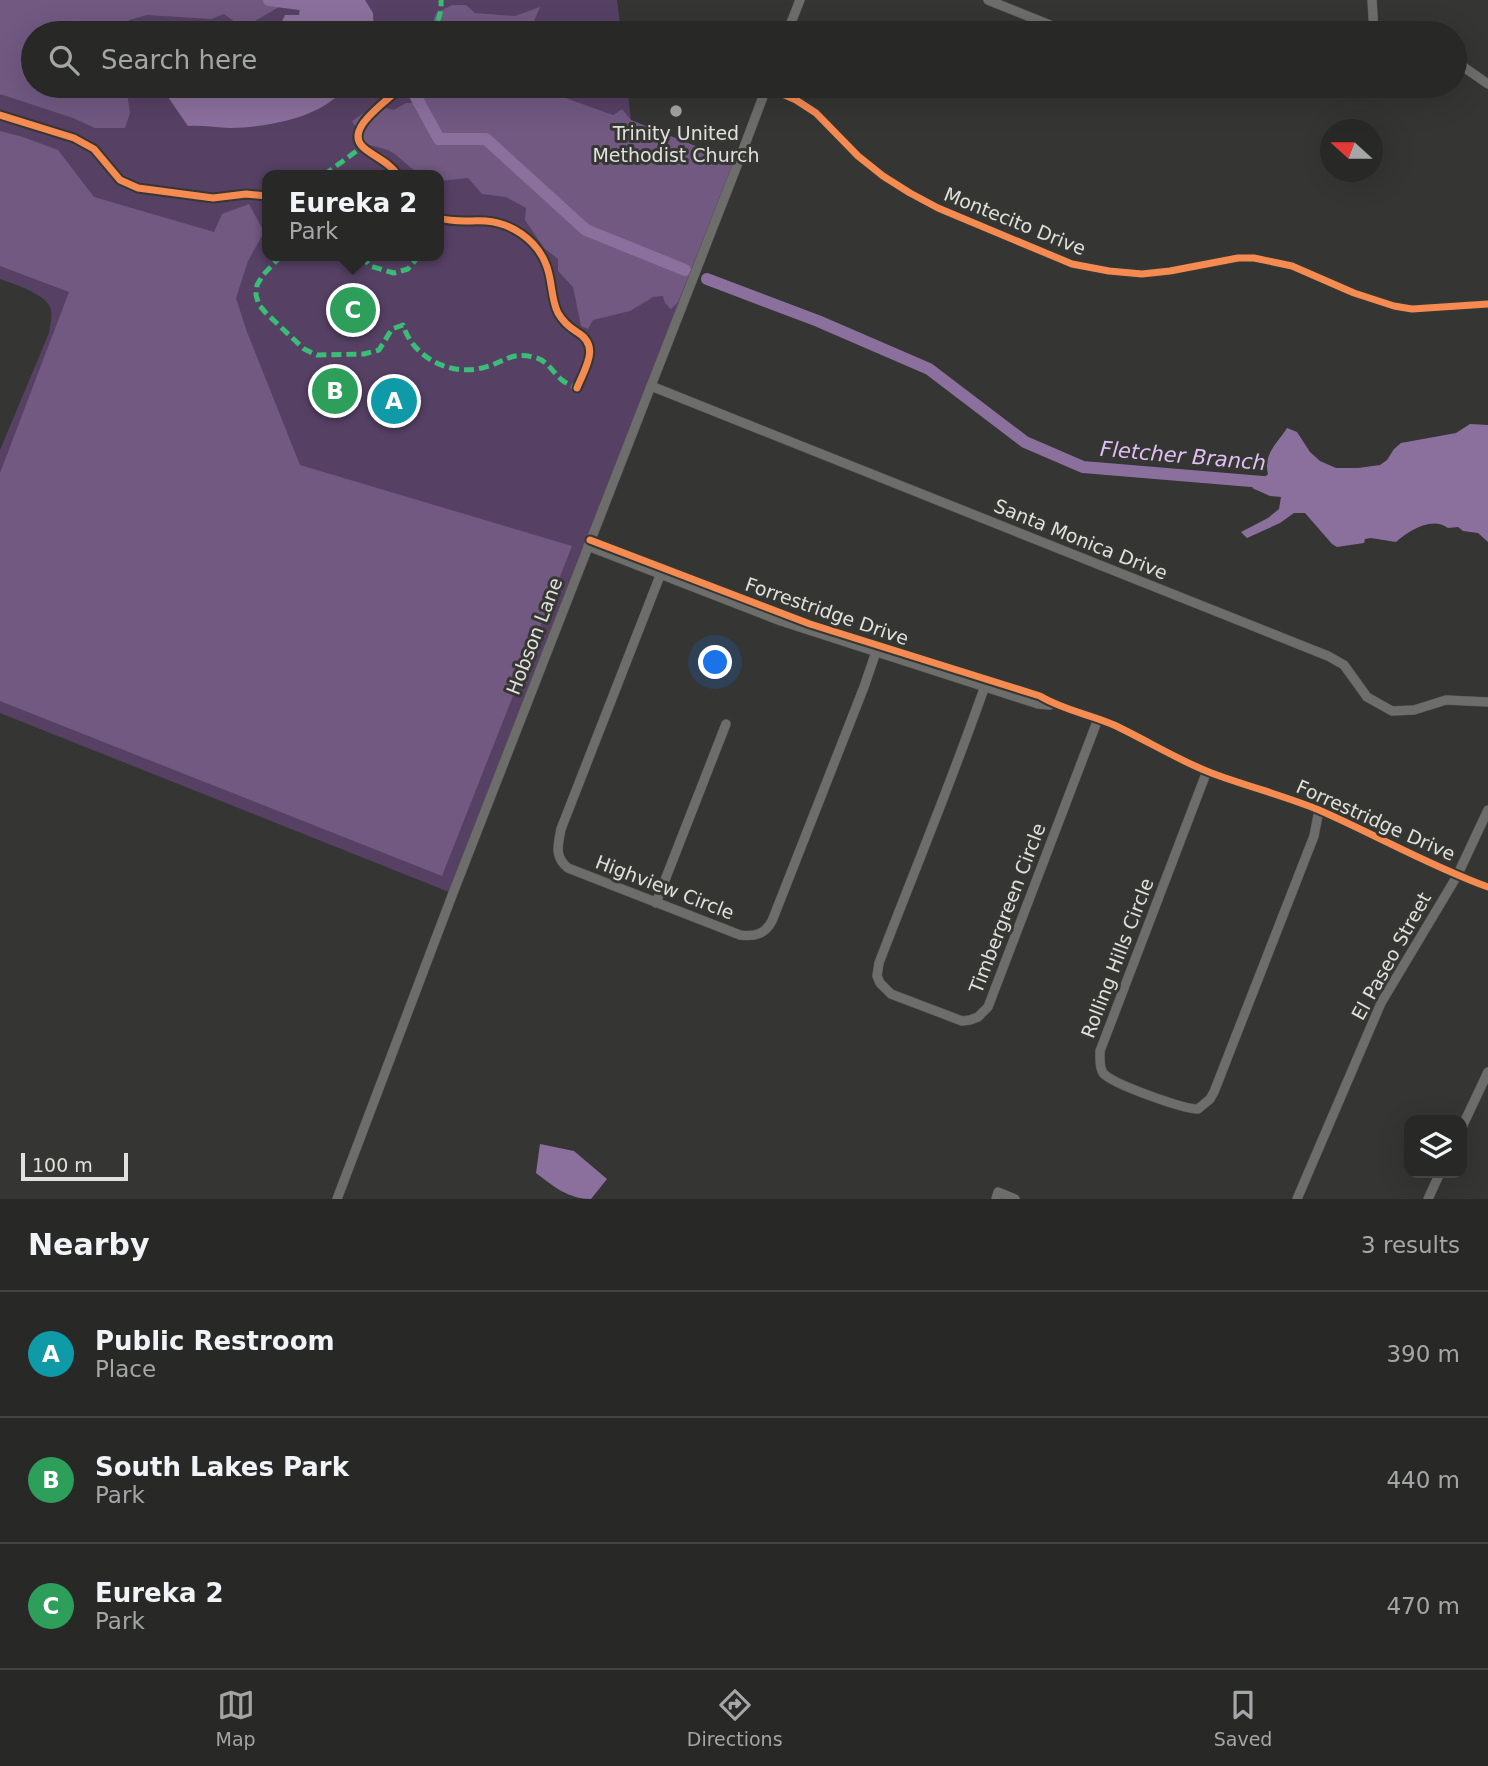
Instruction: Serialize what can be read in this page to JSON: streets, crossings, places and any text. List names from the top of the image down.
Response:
{
  "streets": {
    "street": [
      "Montecito Drive",
      "Santa Monica Drive",
      "Forrestridge Drive",
      "Hobson Lane",
      "Highview Circle",
      "Timbergreen Circle",
      "El Paseo Street",
      "Rolling Hills Circle"
    ]
  },
  "crossings": [
    ["Santa Monica Drive", "Hobson Lane"],
    ["Forrestridge Drive", "Hobson Lane"],
    ["Forrestridge Drive", "Highview Circle"],
    ["Forrestridge Drive", "Timbergreen Circle"],
    ["Forrestridge Drive", "El Paseo Street"],
    ["Forrestridge Drive", "Rolling Hills Circle"]
  ],
  "water": ["Fletcher Branch"],
  "places": ["Trinity United Methodist Church"],
  "scale_bar": "100 m",
  "north": "left",
  "page": {
    "search": "Search here",
    "popup": ["Eureka 2", "Park"],
    "pins": ["C", "B", "A"],
    "scale": "100 m",
    "heading": ["Nearby", "3 results"],
    "list": [
      {
        "mark": "A",
        "name": "Public Restroom",
        "note": "Place",
        "value": "390 m"
      },
      {
        "mark": "B",
        "name": "South Lakes Park",
        "note": "Park",
        "value": "440 m"
      },
      {
        "mark": "C",
        "name": "Eureka 2",
        "note": "Park",
        "value": "470 m"
      }
    ],
    "nav": ["Map", "Directions", "Saved"]
  }
}
